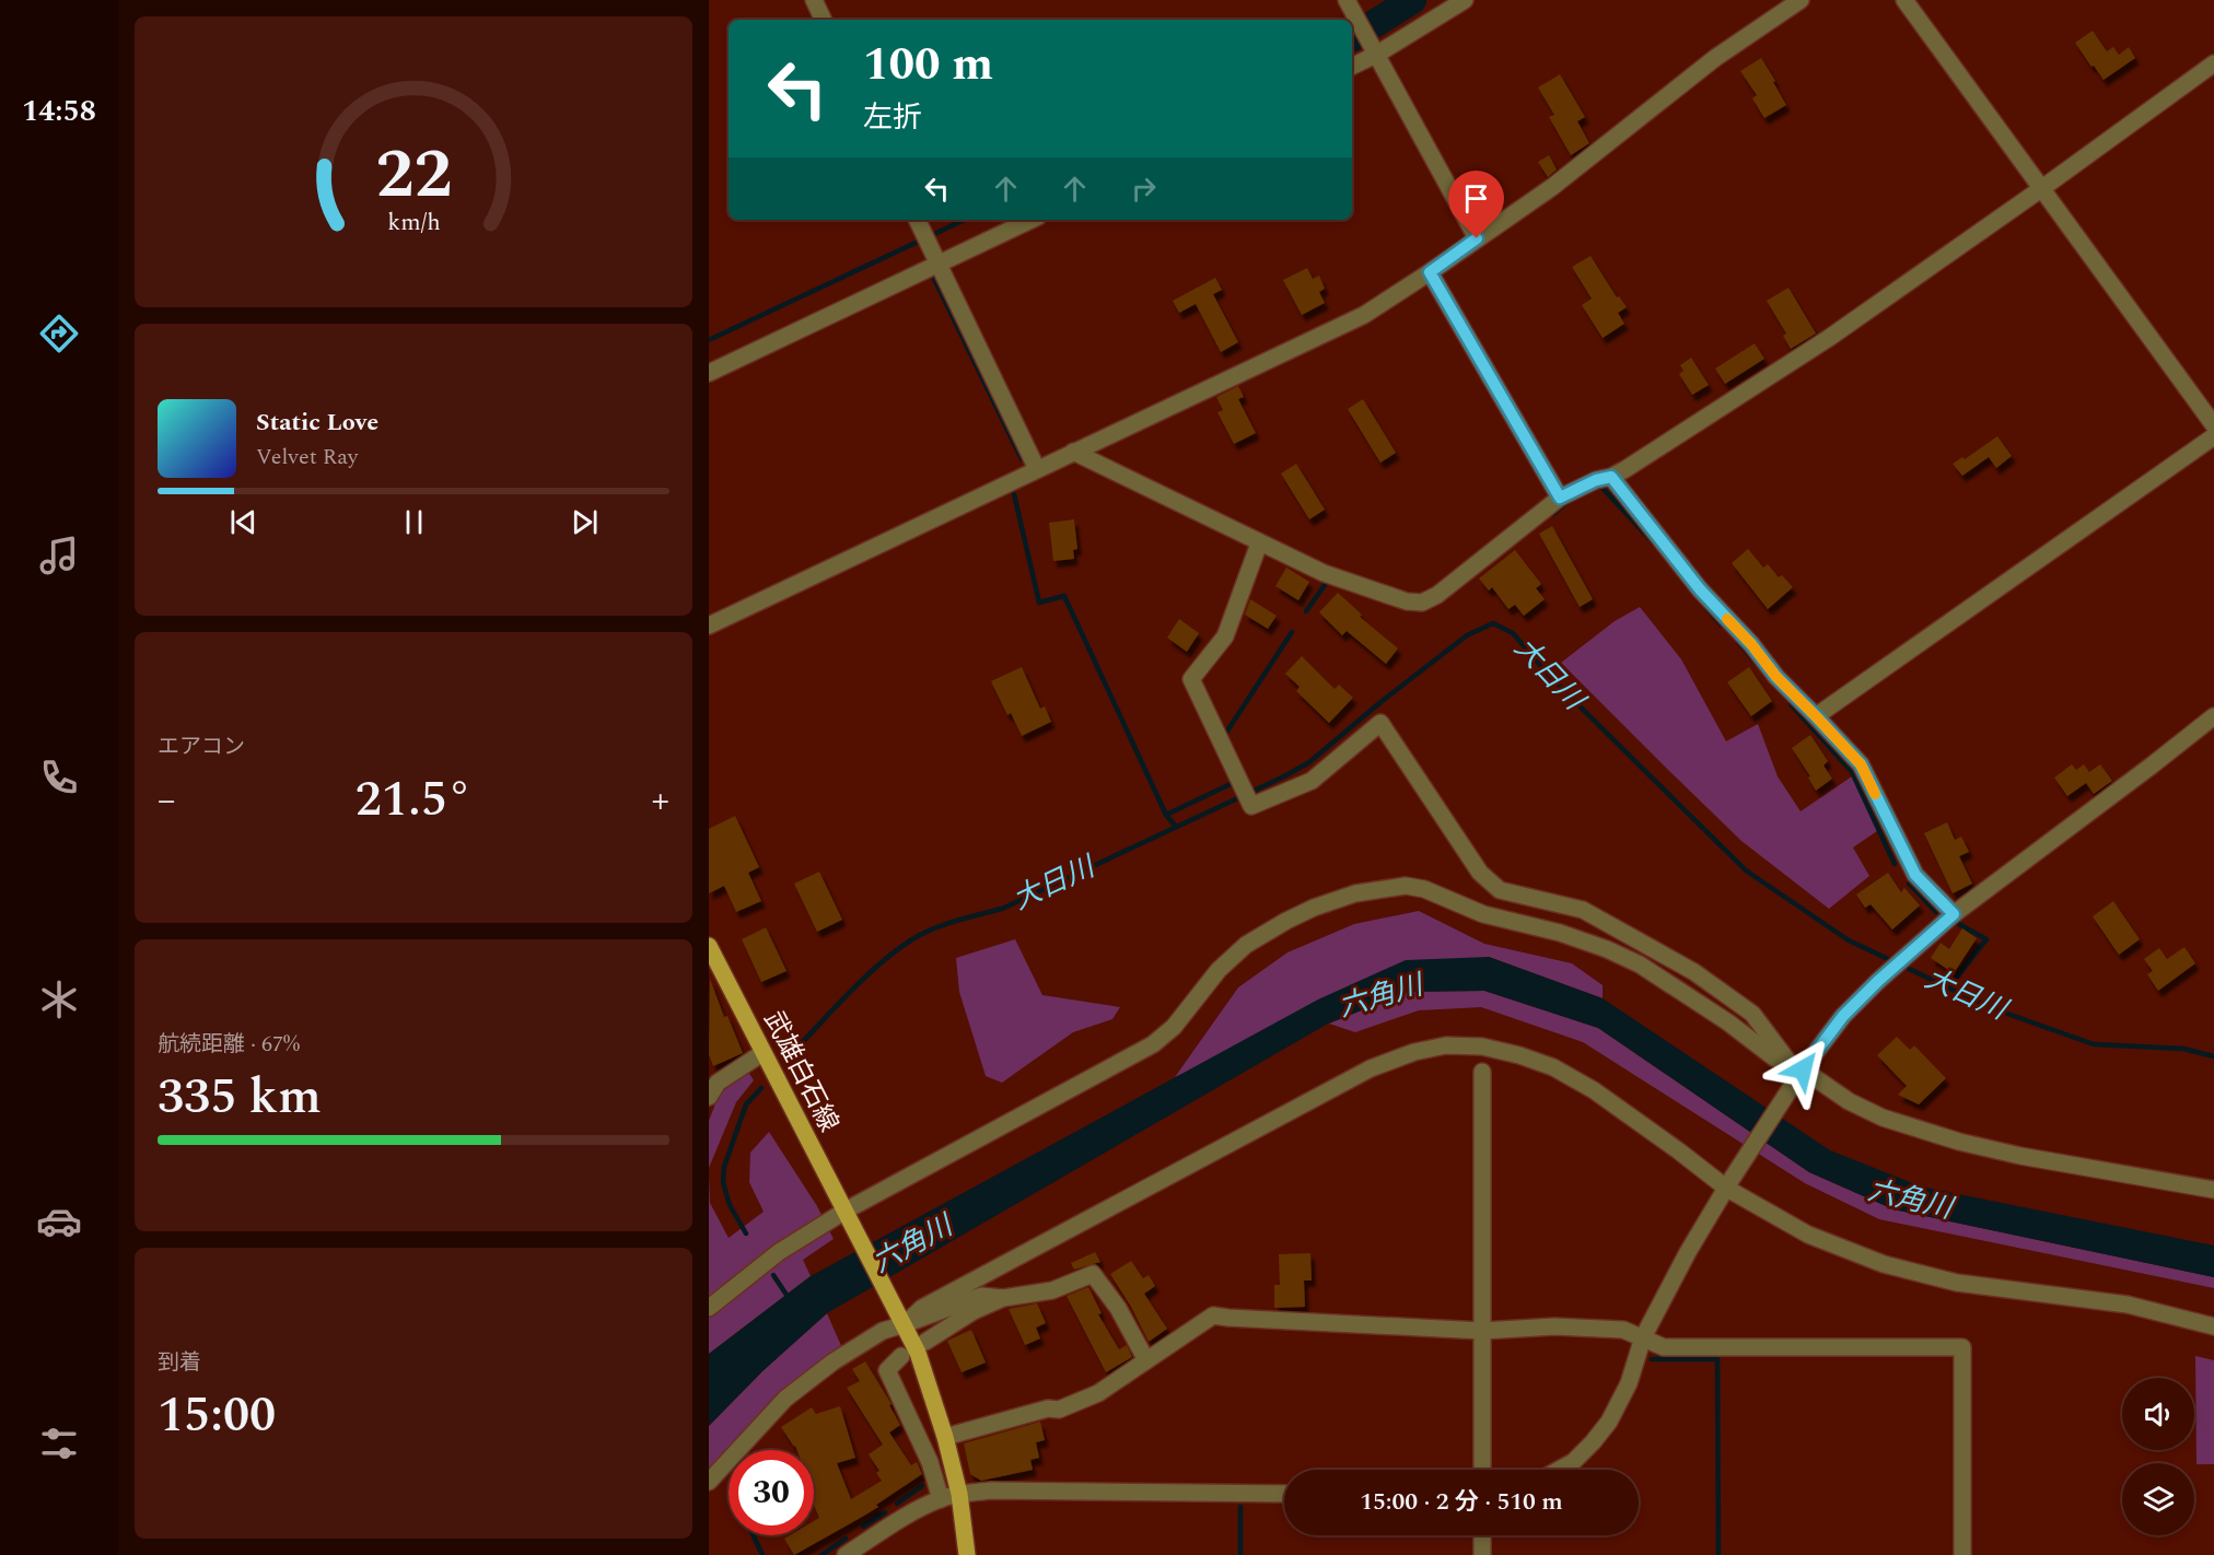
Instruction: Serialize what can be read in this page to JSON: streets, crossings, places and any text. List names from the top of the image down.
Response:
{
  "streets": {
    "main road": ["武雄白石線"]
  },
  "water": ["大日川", "六角川"],
  "page": {
    "tabs": "14:58",
    "turn": ["100 m", "左折"],
    "song": ["Static Love", "Velvet Ray"],
    "tile": [
      "エアコン",
      ["航続距離 · 67%", "335 km"],
      ["到着", "15:00"]
    ],
    "heat": ["−", "21.5°", "+"],
    "limit": "30",
    "trip": "15:00 · 2 分 · 510 m",
    "gauge": ["22", "km/h"]
  }
}
